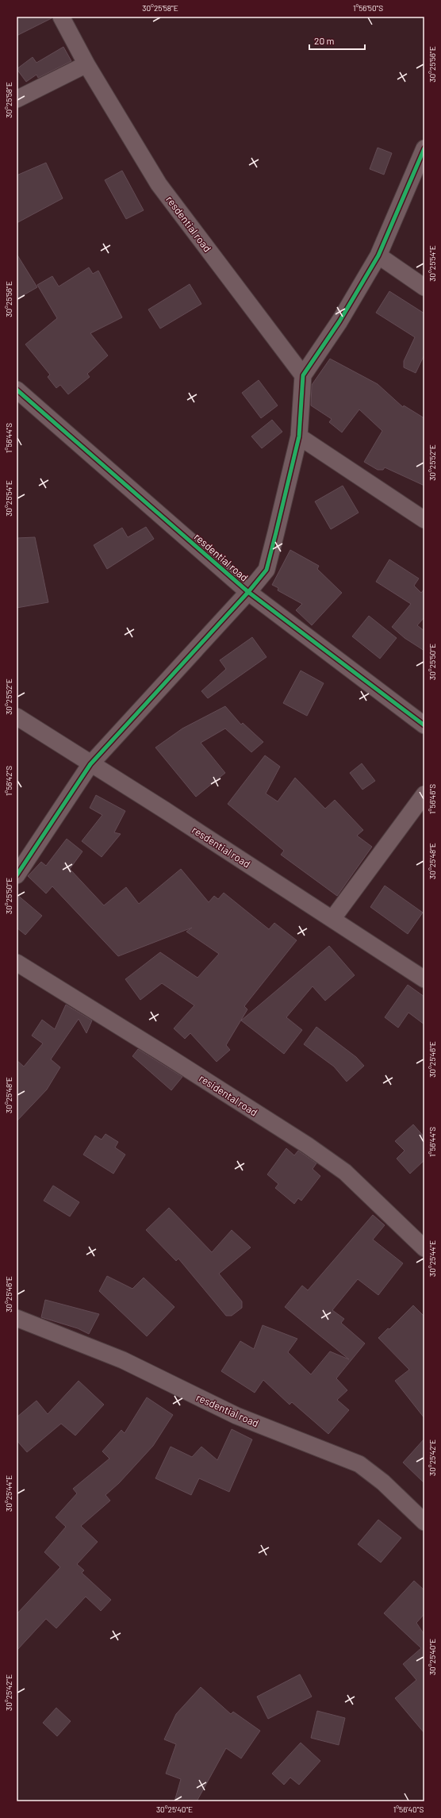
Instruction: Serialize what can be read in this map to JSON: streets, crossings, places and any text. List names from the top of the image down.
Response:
{
  "streets": {
    "street": ["resdential road", "residental road"]
  },
  "scale_bar": "20 m",
  "coordinates": [
    "30°25'58\"E",
    "1°56'50\"S",
    "30°25'56\"E",
    "30°25'54\"E",
    "1°56'44\"S",
    "30°25'52\"E",
    "30°25'50\"E",
    "1°56'42\"S",
    "1°56'46\"S",
    "30°25'48\"E",
    "30°25'46\"E",
    "30°25'44\"E",
    "30°25'42\"E",
    "30°25'40\"E",
    "1°56'40\"S"
  ]
}
